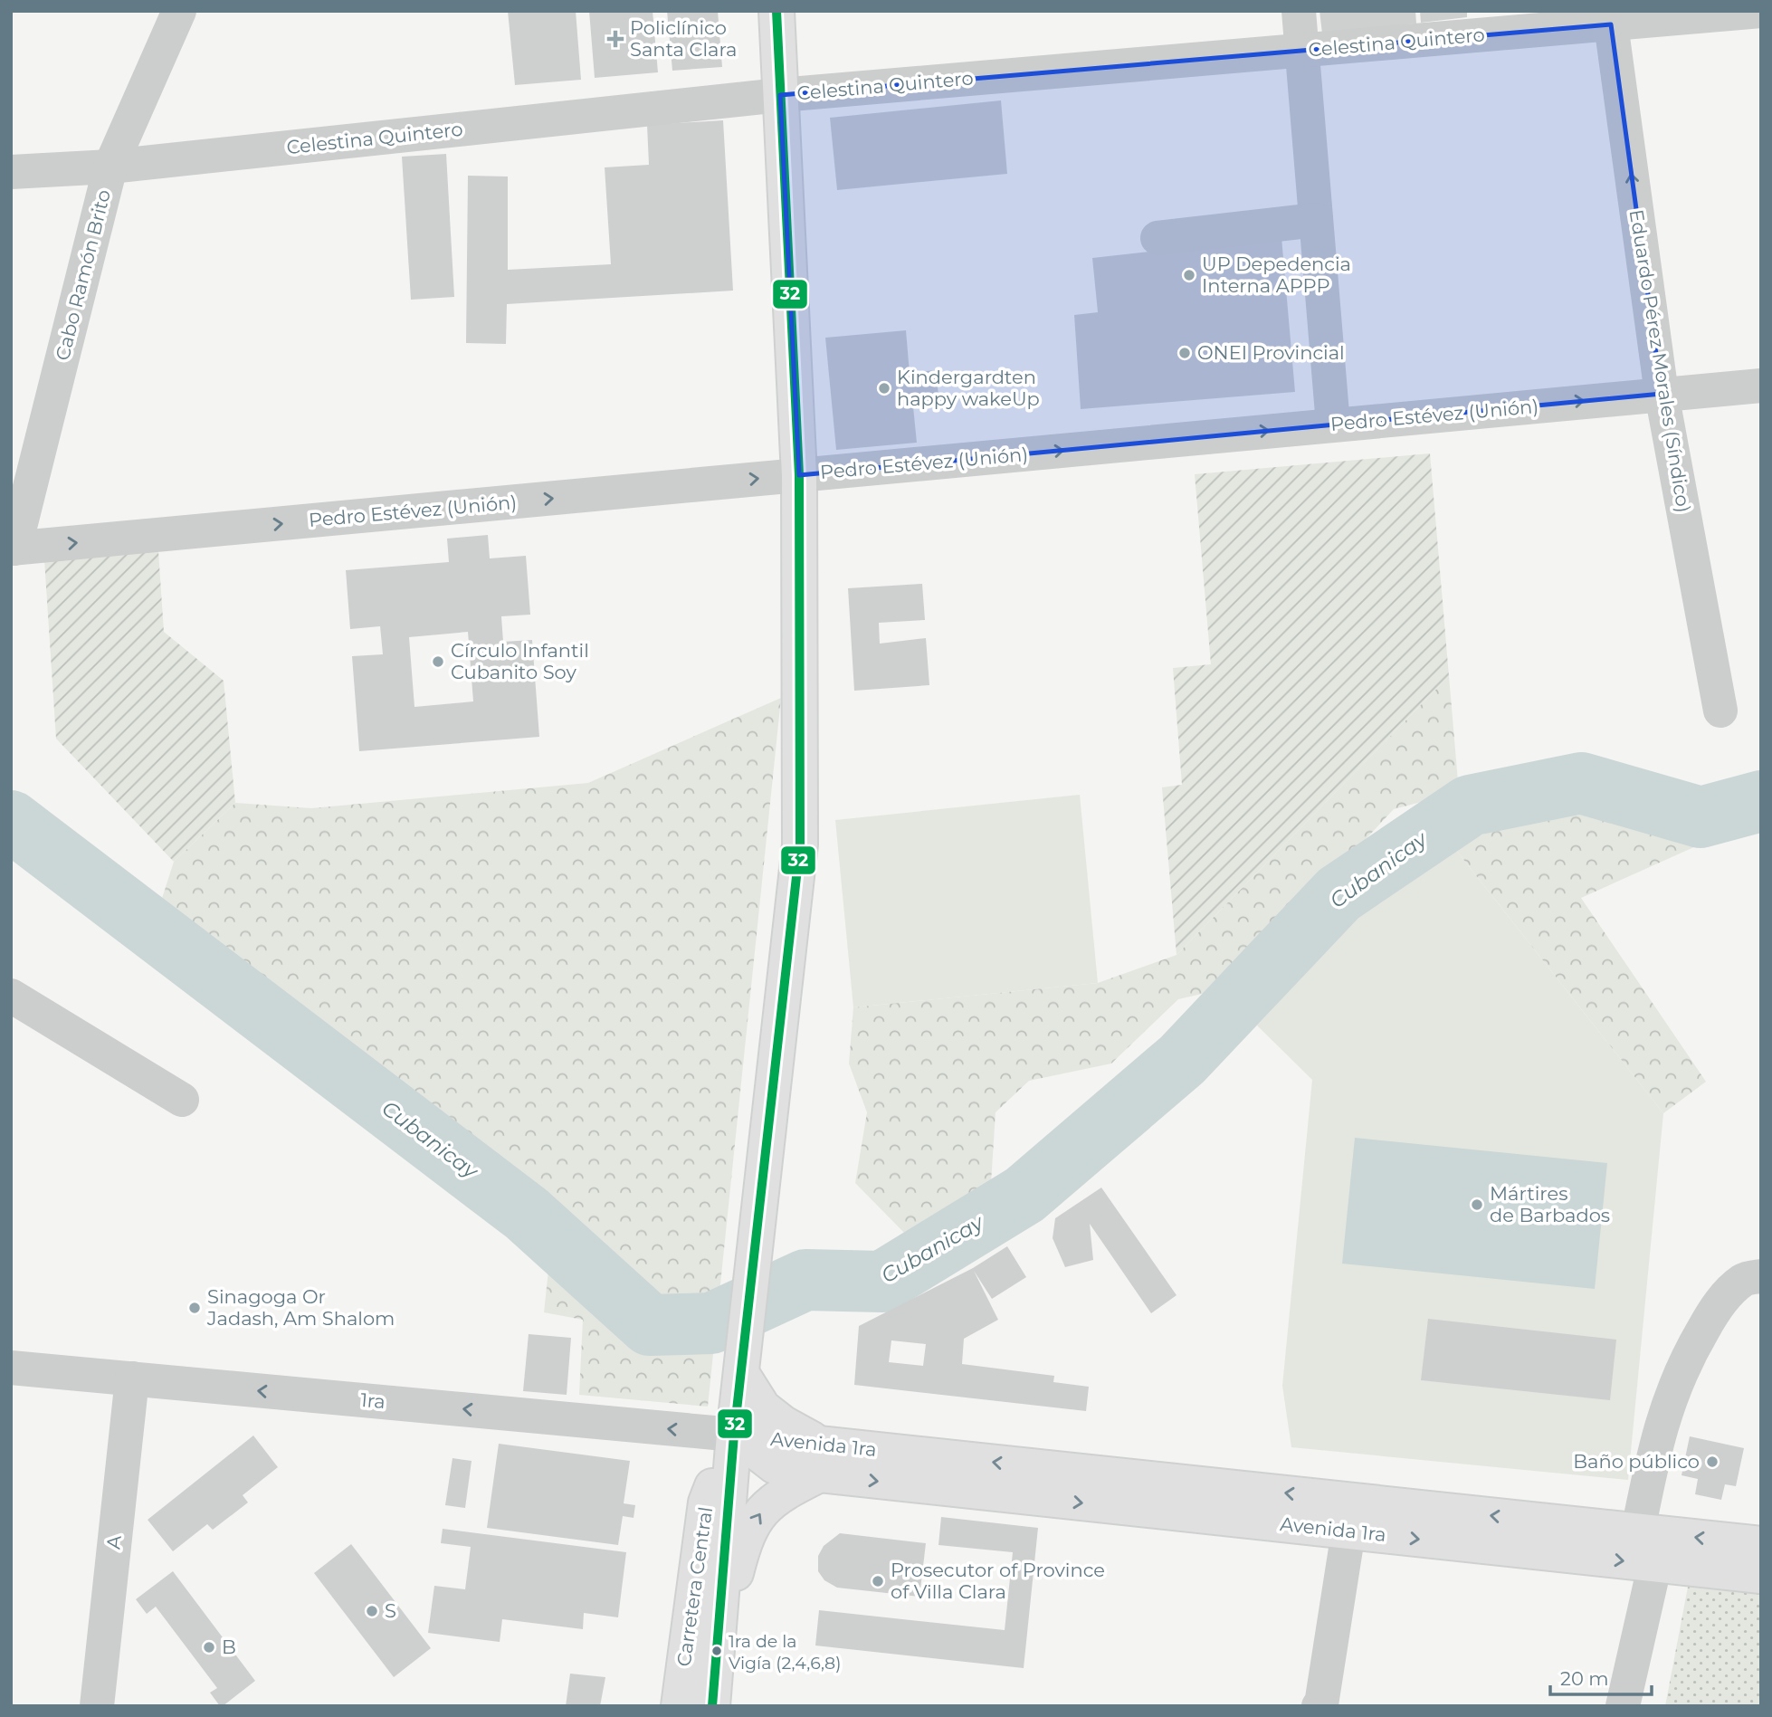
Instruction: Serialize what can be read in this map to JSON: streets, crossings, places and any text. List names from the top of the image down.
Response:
{
  "streets": {
    "main road": ["Avenida 1ra", "Carretera Central"],
    "street": [
      "Celestina Quintero",
      "Cabo Ramón Brito",
      "Eduardo Pérez Morales (Síndico)",
      "Pedro Estévez (Unión)",
      "1ra",
      "A"
    ]
  },
  "crossings": [
    ["Celestina Quintero", "Cabo Ramón Brito"],
    ["Celestina Quintero", "Eduardo Pérez Morales (Síndico)"],
    ["Celestina Quintero", "Carretera Central"],
    ["Cabo Ramón Brito", "Pedro Estévez (Unión)"],
    ["Eduardo Pérez Morales (Síndico)", "Pedro Estévez (Unión)"],
    ["Pedro Estévez (Unión)", "Carretera Central"],
    ["1ra", "Avenida 1ra"],
    ["1ra", "A"],
    ["1ra", "Carretera Central"],
    ["Avenida 1ra", "Carretera Central"]
  ],
  "one_way": ["Eduardo Pérez Morales (Síndico)", "Pedro Estévez (Unión)", "1ra"],
  "water": ["Cubanicay"],
  "places": {
    "health": ["Policlínico Santa Clara"],
    "other": [
      "UP Depedencia Interna APPP",
      "ONEI Provincial",
      "Kindergardten happy wakeUp",
      "Círculo Infantil Cubanito Soy",
      "Mártires de Barbados",
      "Sinagoga Or Jadash, Am Shalom",
      "Baño público",
      "Prosecutor of Province of Villa Clara",
      "S",
      "B",
      "1ra de la Vigía (2,4,6,8)"
    ]
  },
  "lines": ["transit line 32"],
  "scale_bar": "20 m"
}
